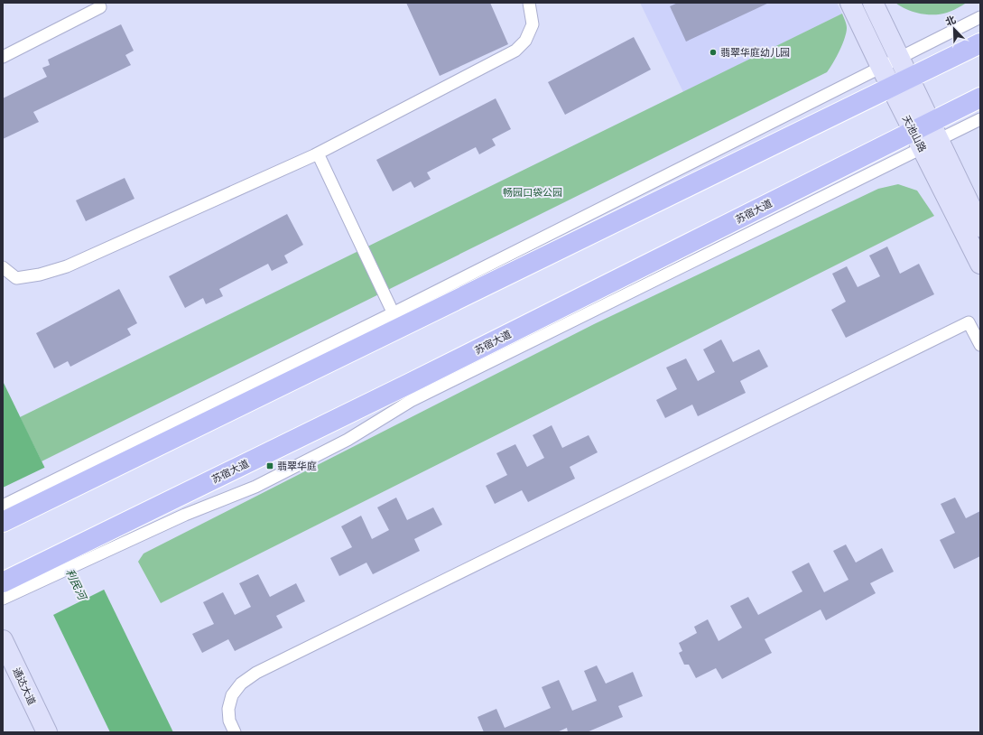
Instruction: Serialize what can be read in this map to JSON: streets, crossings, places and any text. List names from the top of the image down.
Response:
{
  "streets": {
    "main road": ["苏宿大道"],
    "street": ["天池山路", "通达大道"]
  },
  "crossings": [
    ["天池山路", "苏宿大道"]
  ],
  "water": ["利民河"],
  "parks": ["畅园口袋公园"],
  "places": {
    "other": ["翡翠华庭幼儿园"],
    "transit": ["翡翠华庭"]
  },
  "north": "top left"
}
